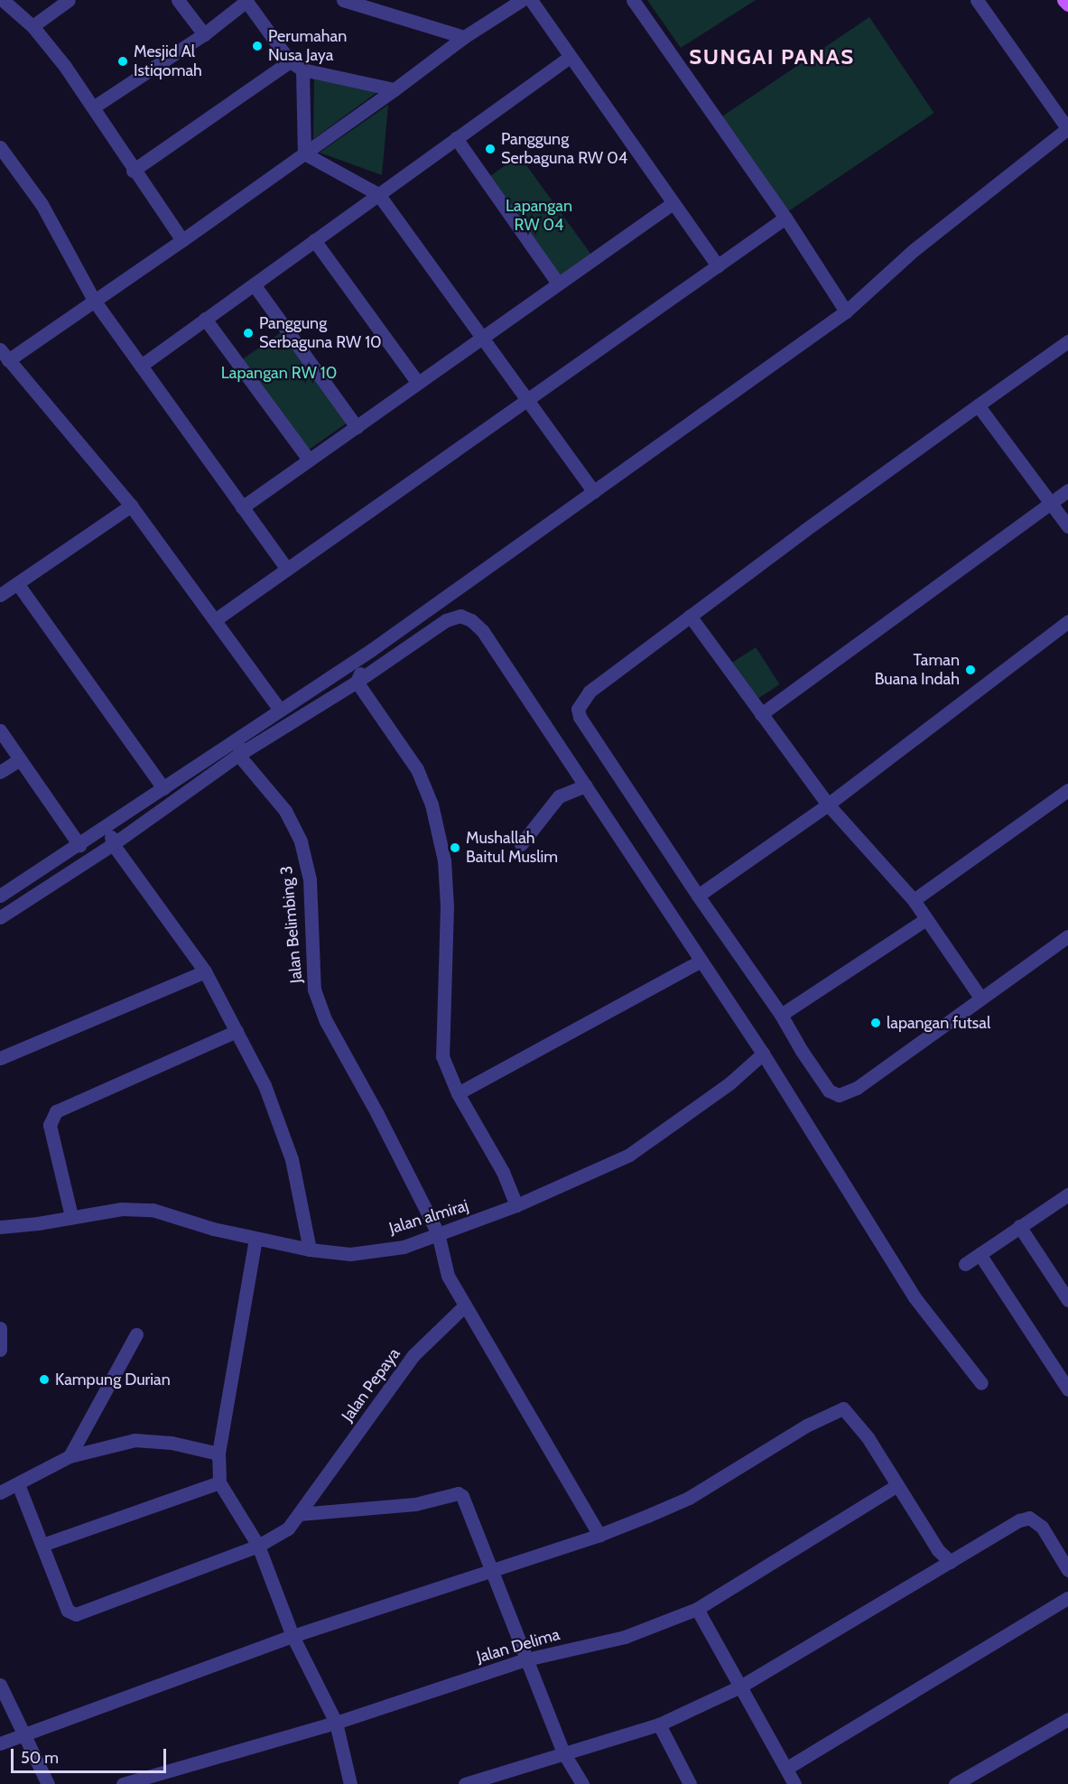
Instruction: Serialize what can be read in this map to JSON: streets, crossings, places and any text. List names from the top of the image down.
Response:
{
  "streets": {
    "street": [
      "Jalan Belimbing 3",
      "Jalan almiraj",
      "Jalan Pepaya",
      "Jalan Delima"
    ]
  },
  "crossings": [
    ["Jalan Belimbing 3", "Jalan almiraj"]
  ],
  "districts": ["SUNGAI PANAS"],
  "parks": ["Lapangan RW 04", "Lapangan RW 10"],
  "places": [
    "Perumahan Nusa Jaya",
    "Mesjid Al Istiqomah",
    "Panggung Serbaguna RW 04",
    "Panggung Serbaguna RW 10",
    "Taman Buana Indah",
    "Mushallah Baitul Muslim",
    "lapangan futsal",
    "Kampung Durian"
  ],
  "scale_bar": "50 m"
}
